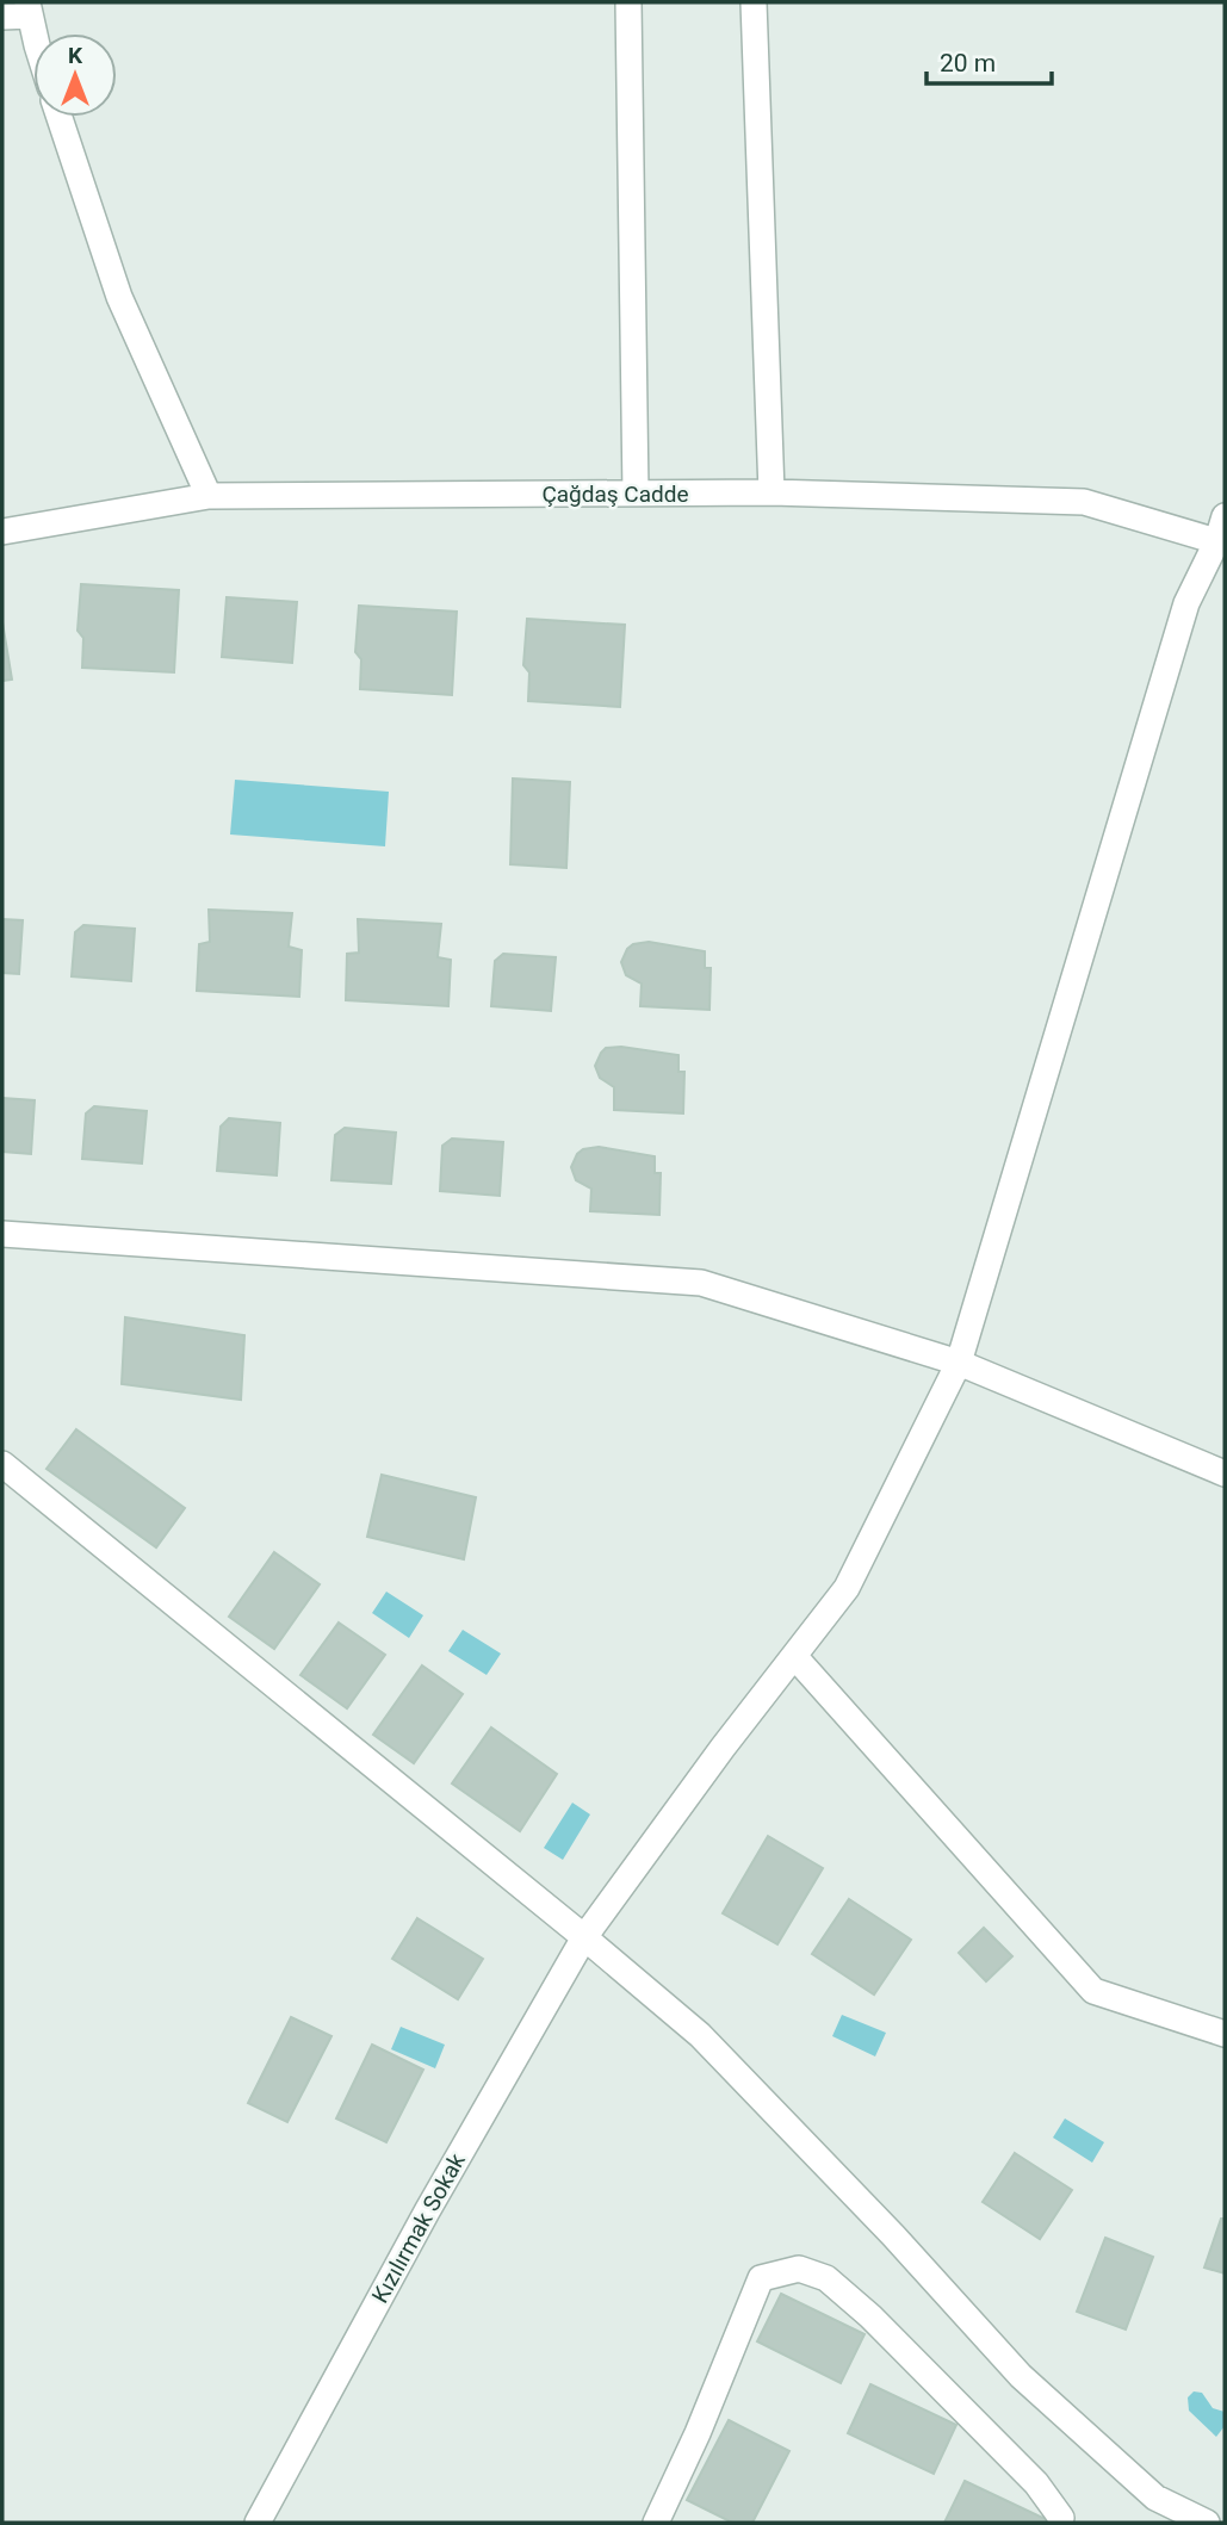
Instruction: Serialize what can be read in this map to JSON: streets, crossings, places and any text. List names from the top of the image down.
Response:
{
  "streets": {
    "street": ["Çağdaş Cadde", "Kızılırmak Sokak"]
  },
  "crossings": [
    ["Çağdaş Cadde", "Kızılırmak Sokak"]
  ],
  "scale_bar": "20 m",
  "north": "top"
}
